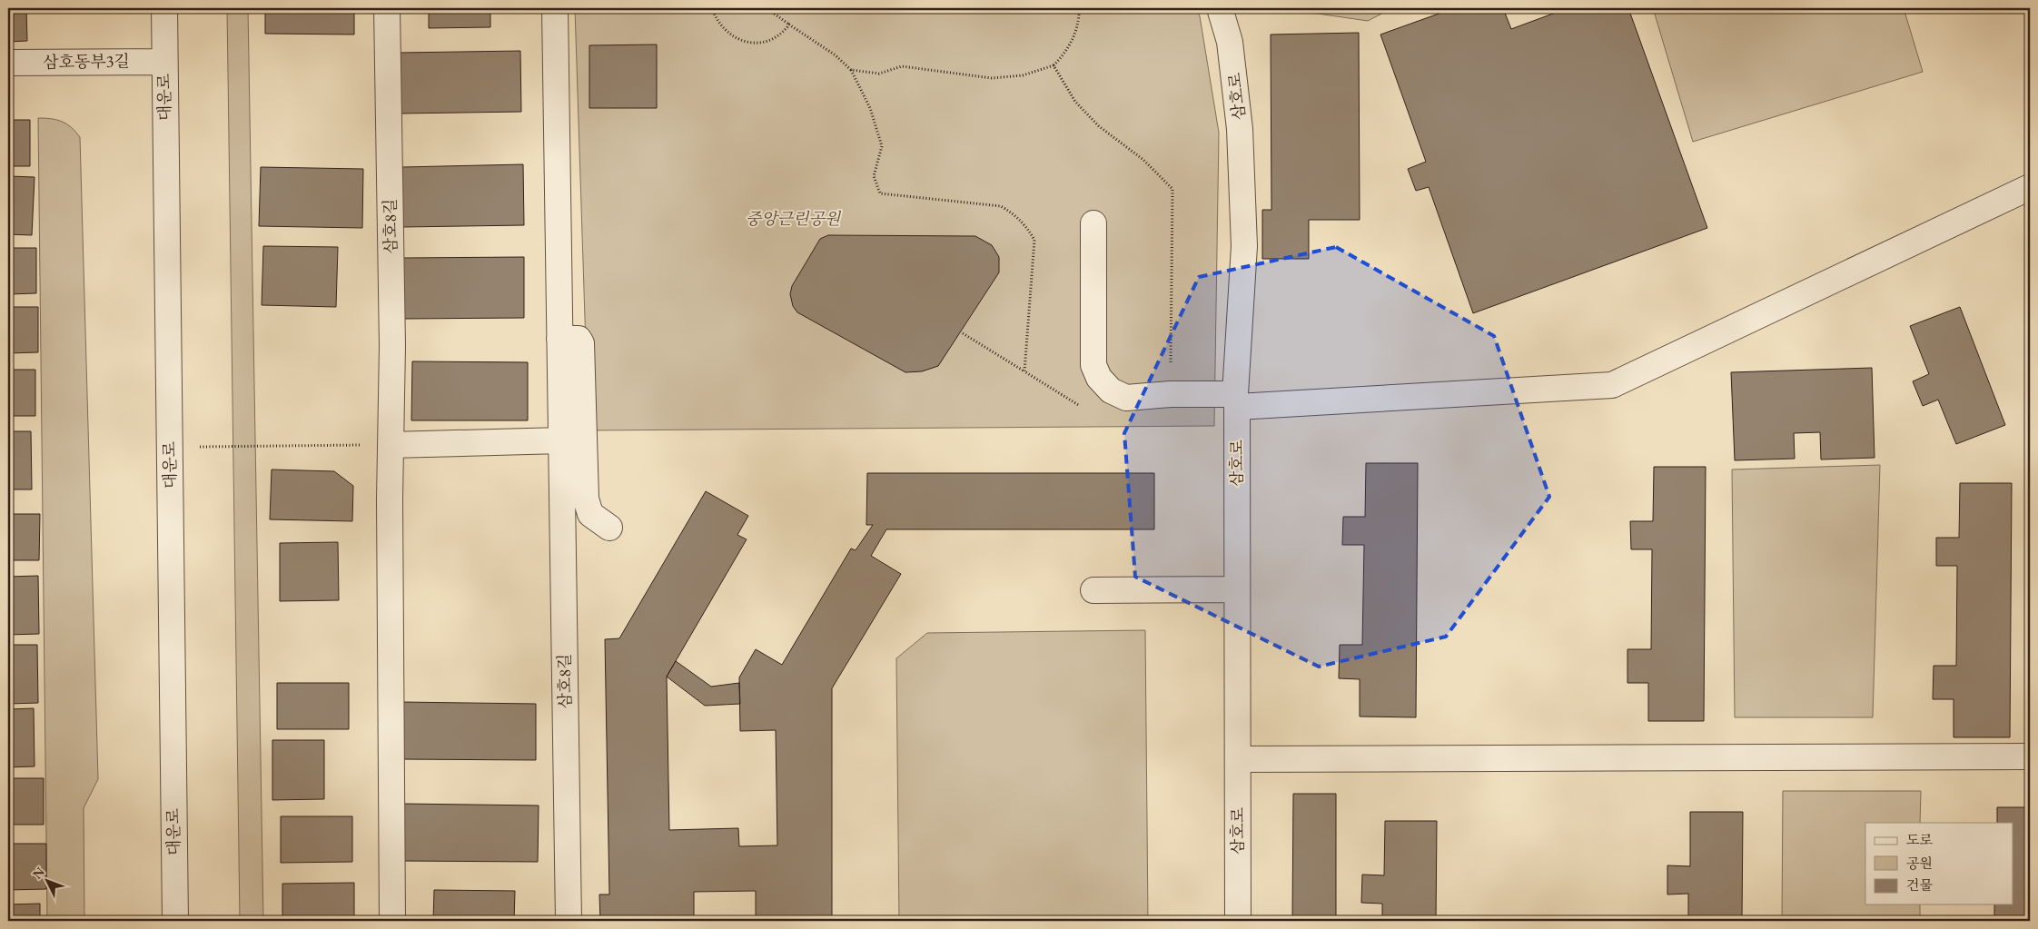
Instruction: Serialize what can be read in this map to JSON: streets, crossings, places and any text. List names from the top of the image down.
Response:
{
  "streets": {
    "street": [
      "삼호동부3길",
      "삼호로",
      "대운로",
      "삼호8길"
    ]
  },
  "crossings": [
    ["삼호동부3길", "대운로"]
  ],
  "parks": ["중앙근린공원"],
  "legend": ["도로", "공원", "건물"],
  "north": "top left"
}
